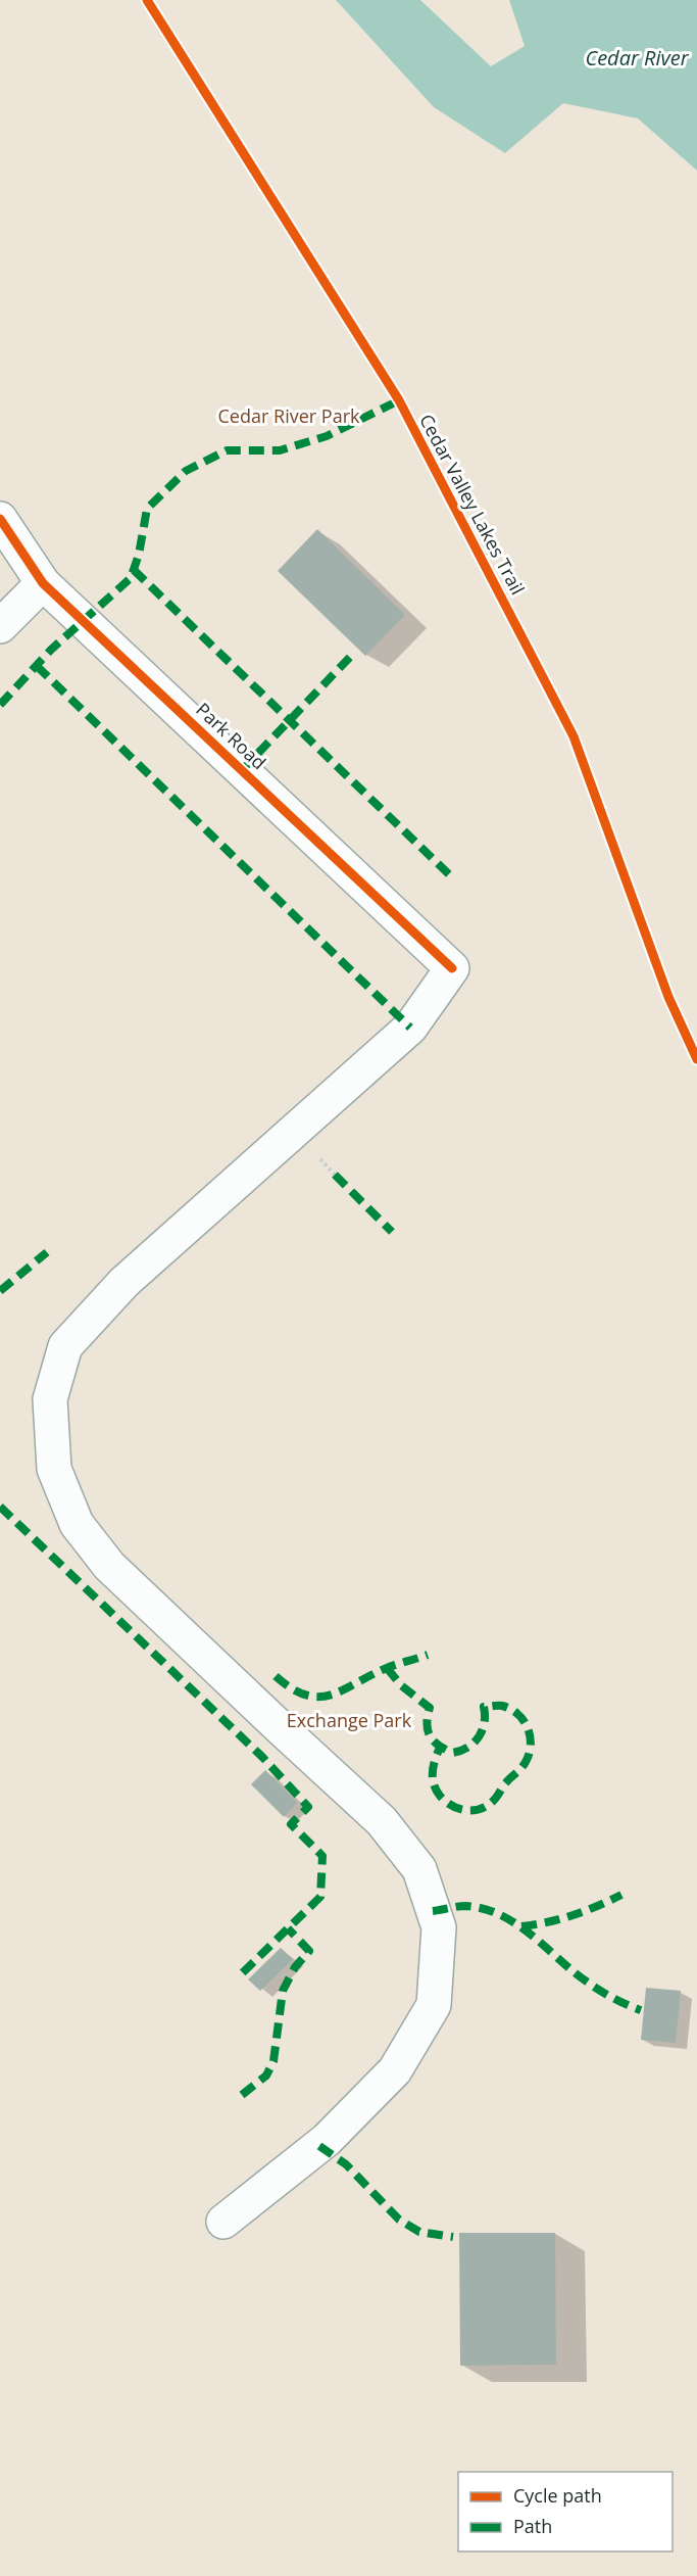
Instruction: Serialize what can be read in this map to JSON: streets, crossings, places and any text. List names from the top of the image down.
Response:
{
  "streets": {
    "street": ["Park Road"],
    "cycle path": ["Cedar Valley Lakes Trail"]
  },
  "water": ["Cedar River"],
  "parks": ["Cedar River Park", "Exchange Park"],
  "legend": ["Cycle path", "Path"]
}
